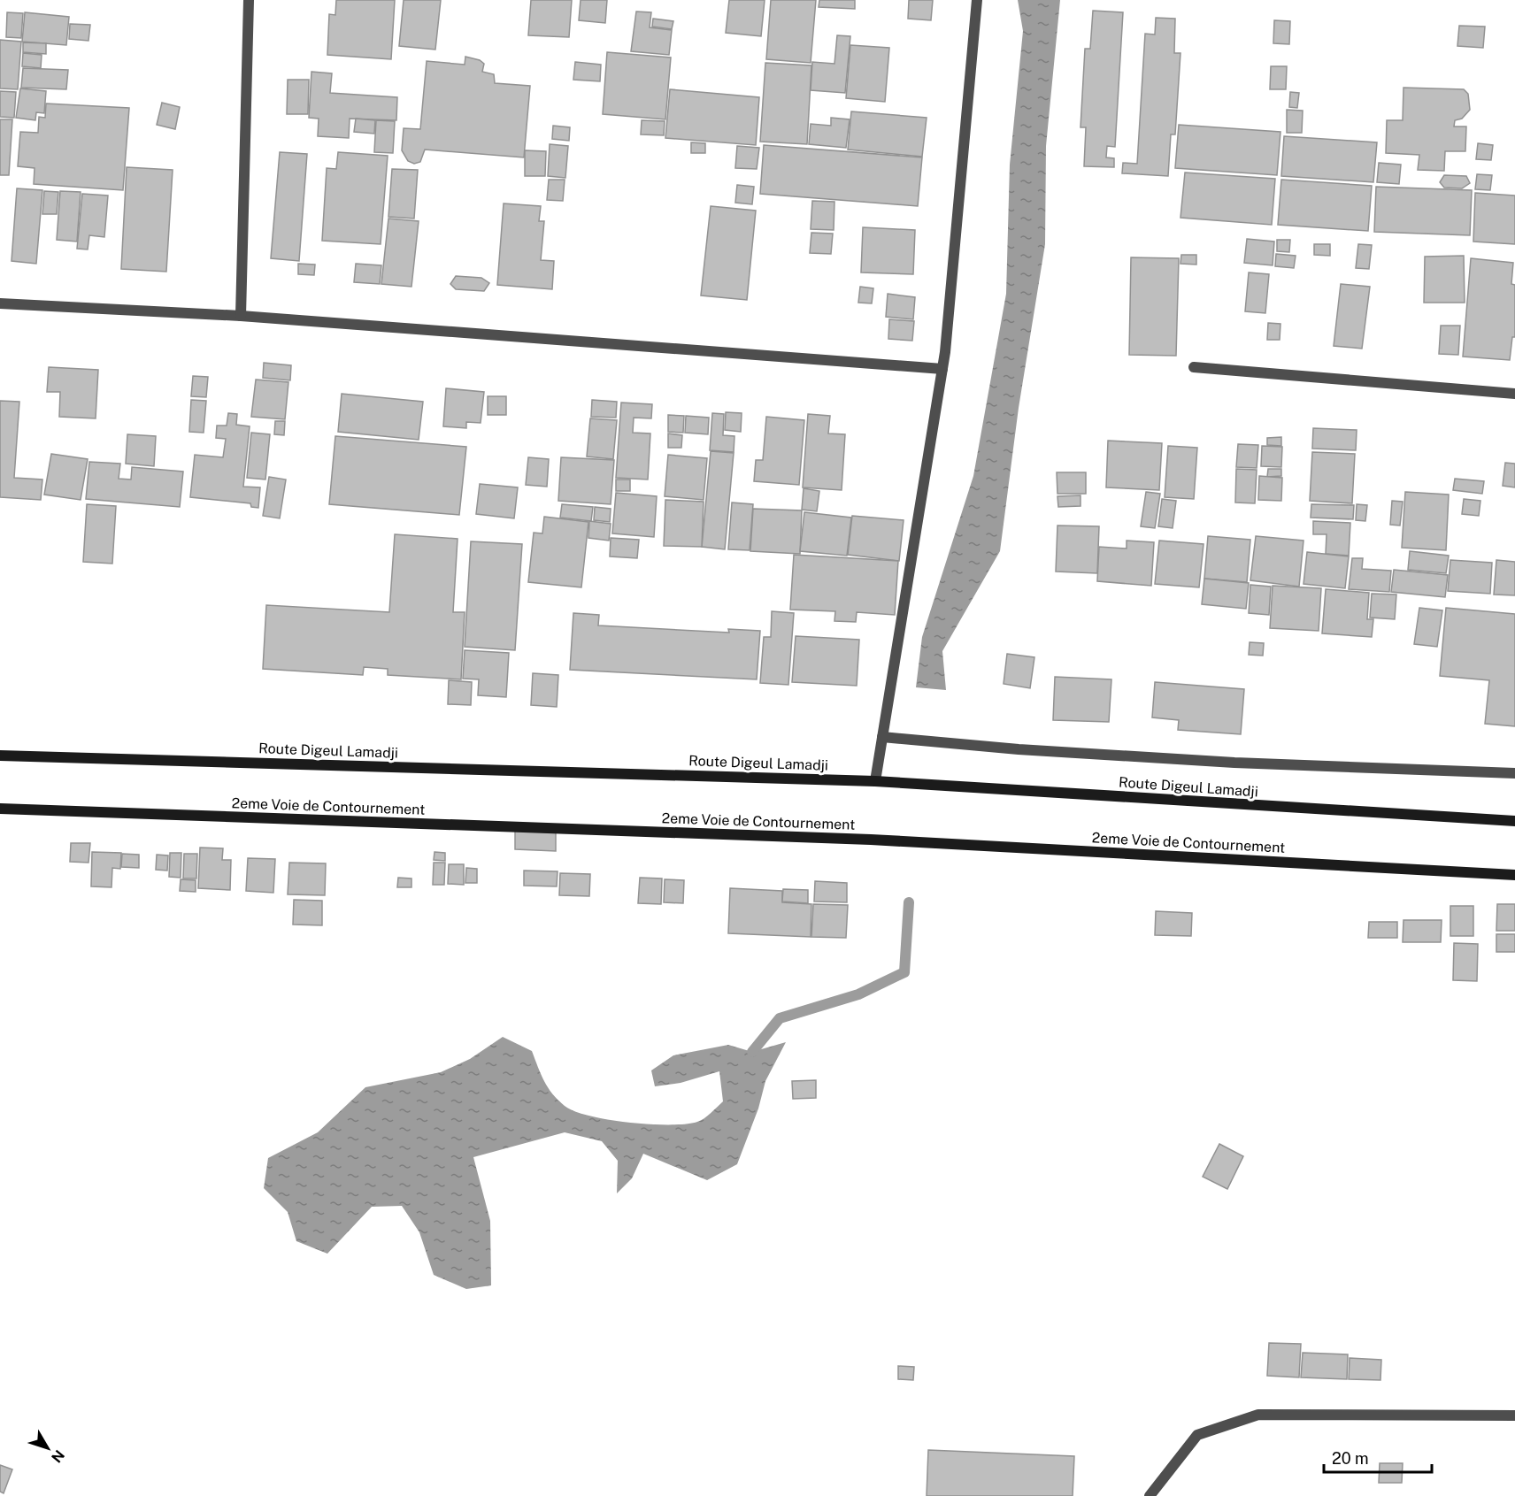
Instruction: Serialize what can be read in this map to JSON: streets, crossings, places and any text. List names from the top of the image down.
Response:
{
  "streets": {
    "main road": ["Route Digeul Lamadji", "2eme Voie de Contournement"]
  },
  "scale_bar": "20 m",
  "north": "bottom right"
}
